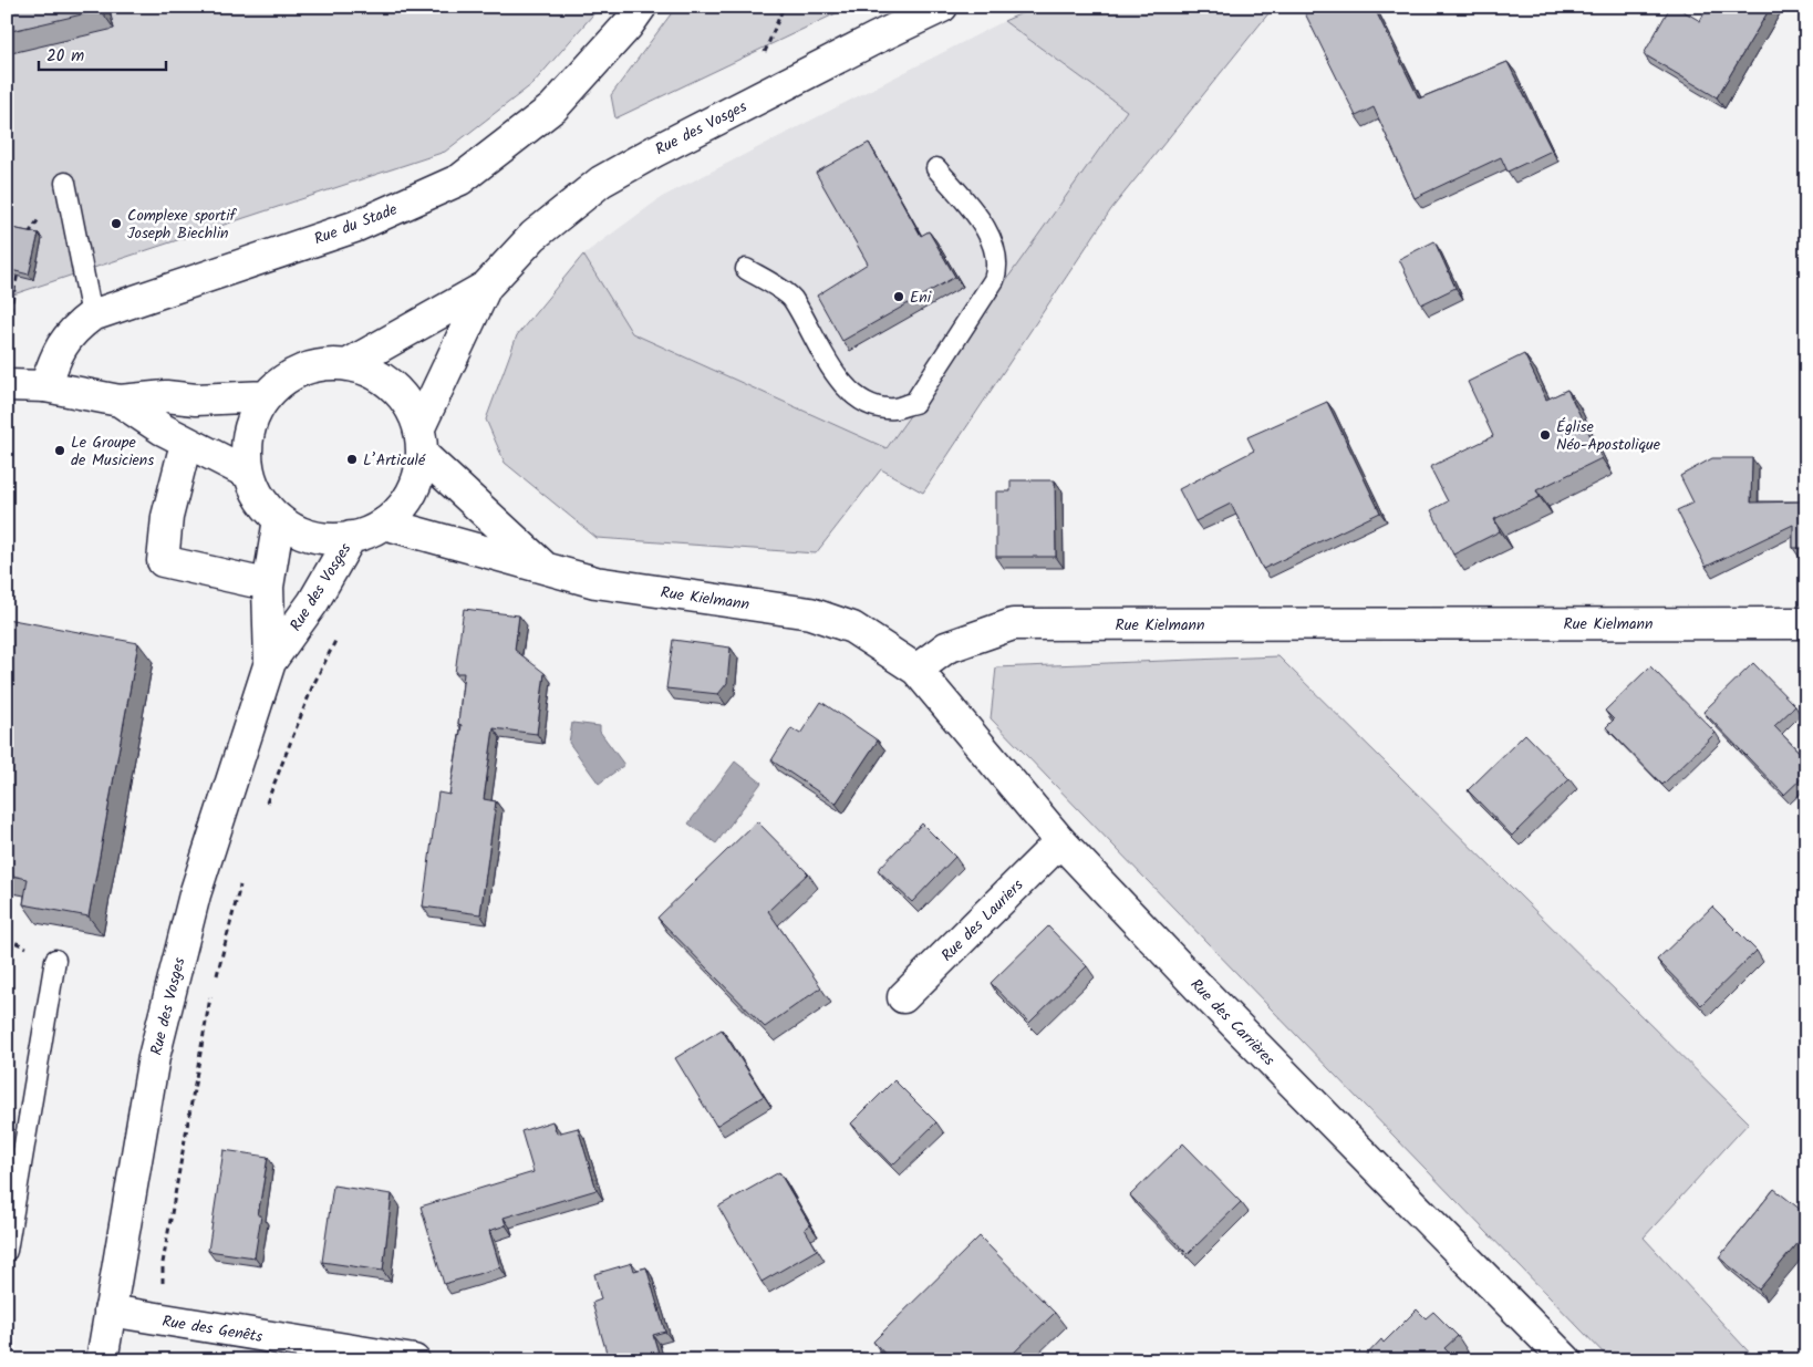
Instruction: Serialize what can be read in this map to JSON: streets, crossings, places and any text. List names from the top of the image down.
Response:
{
  "streets": {
    "street": [
      "Rue des Vosges",
      "Rue du Stade",
      "Rue Kielmann",
      "Rue des Lauriers",
      "Rue des Carrières",
      "Rue des Genêts"
    ]
  },
  "crossings": [
    ["Rue des Vosges", "Rue Kielmann"],
    ["Rue des Vosges", "Rue des Genêts"],
    ["Rue Kielmann", "Rue des Carrières"],
    ["Rue des Lauriers", "Rue des Carrières"]
  ],
  "places": [
    "Complexe sportif Joseph Biechlin",
    "Eni",
    "Église Néo-Apostolique",
    "Le Groupe de Musiciens",
    "L’Articulé"
  ],
  "scale_bar": "20 m"
}
